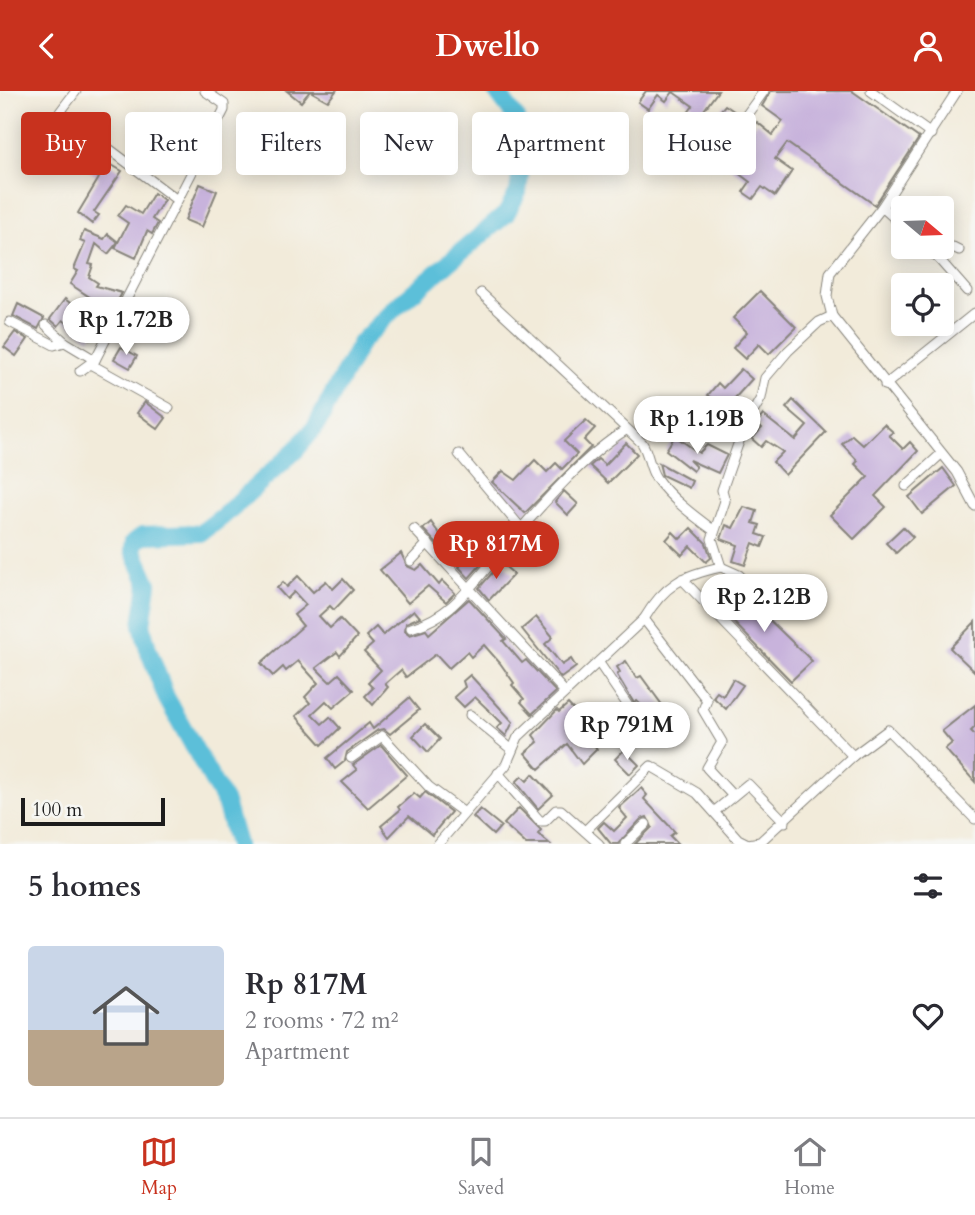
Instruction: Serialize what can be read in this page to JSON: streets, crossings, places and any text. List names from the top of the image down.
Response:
{
  "scale_bar": "100 m",
  "north": "right",
  "page": {
    "header": "Dwello",
    "chip": [
      "Buy",
      "Rent",
      "Filters",
      "New",
      "Apartment",
      "House"
    ],
    "price": [
      "Rp 1.72B",
      "Rp 1.19B",
      "Rp 817M",
      "Rp 2.12B",
      "Rp 791M"
    ],
    "scale": "100 m",
    "heading": "5 homes",
    "list": [
      {
        "name": "Rp 817M",
        "note": "2 rooms · 72 m² · Apartment"
      }
    ],
    "tabs": ["Map", "Saved", "Home"]
  }
}
